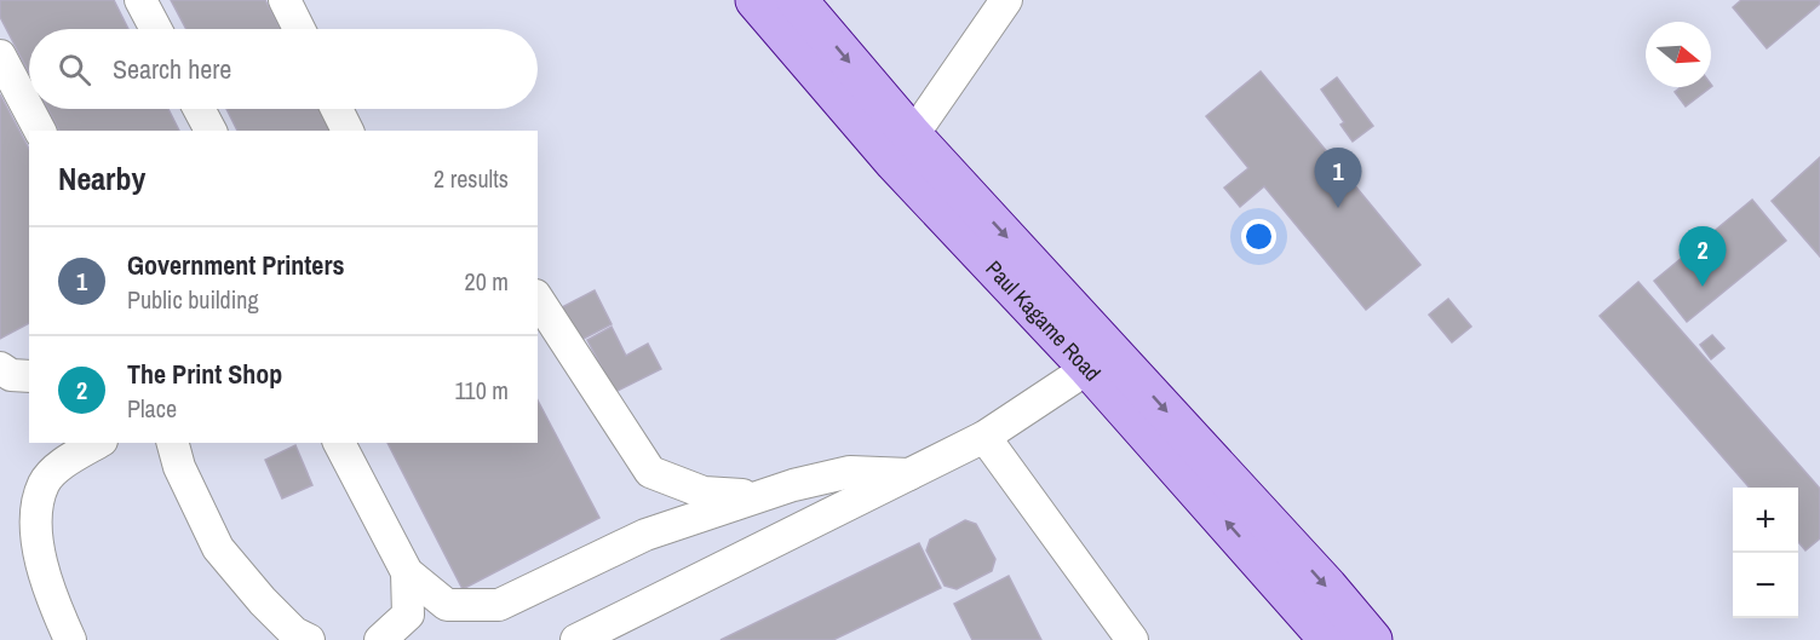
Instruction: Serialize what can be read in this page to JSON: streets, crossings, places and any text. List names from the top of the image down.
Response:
{
  "streets": {
    "main road": ["Paul Kagame Road"]
  },
  "north": "right",
  "page": {
    "search": "Search here",
    "heading": ["Nearby", "2 results"],
    "pins": ["1", "2"],
    "list": [
      {
        "mark": "1",
        "name": "Government Printers",
        "note": "Public building",
        "value": "20 m"
      },
      {
        "mark": "2",
        "name": "The Print Shop",
        "note": "Place",
        "value": "110 m"
      }
    ],
    "map_buttons": ["+", "−"]
  }
}
